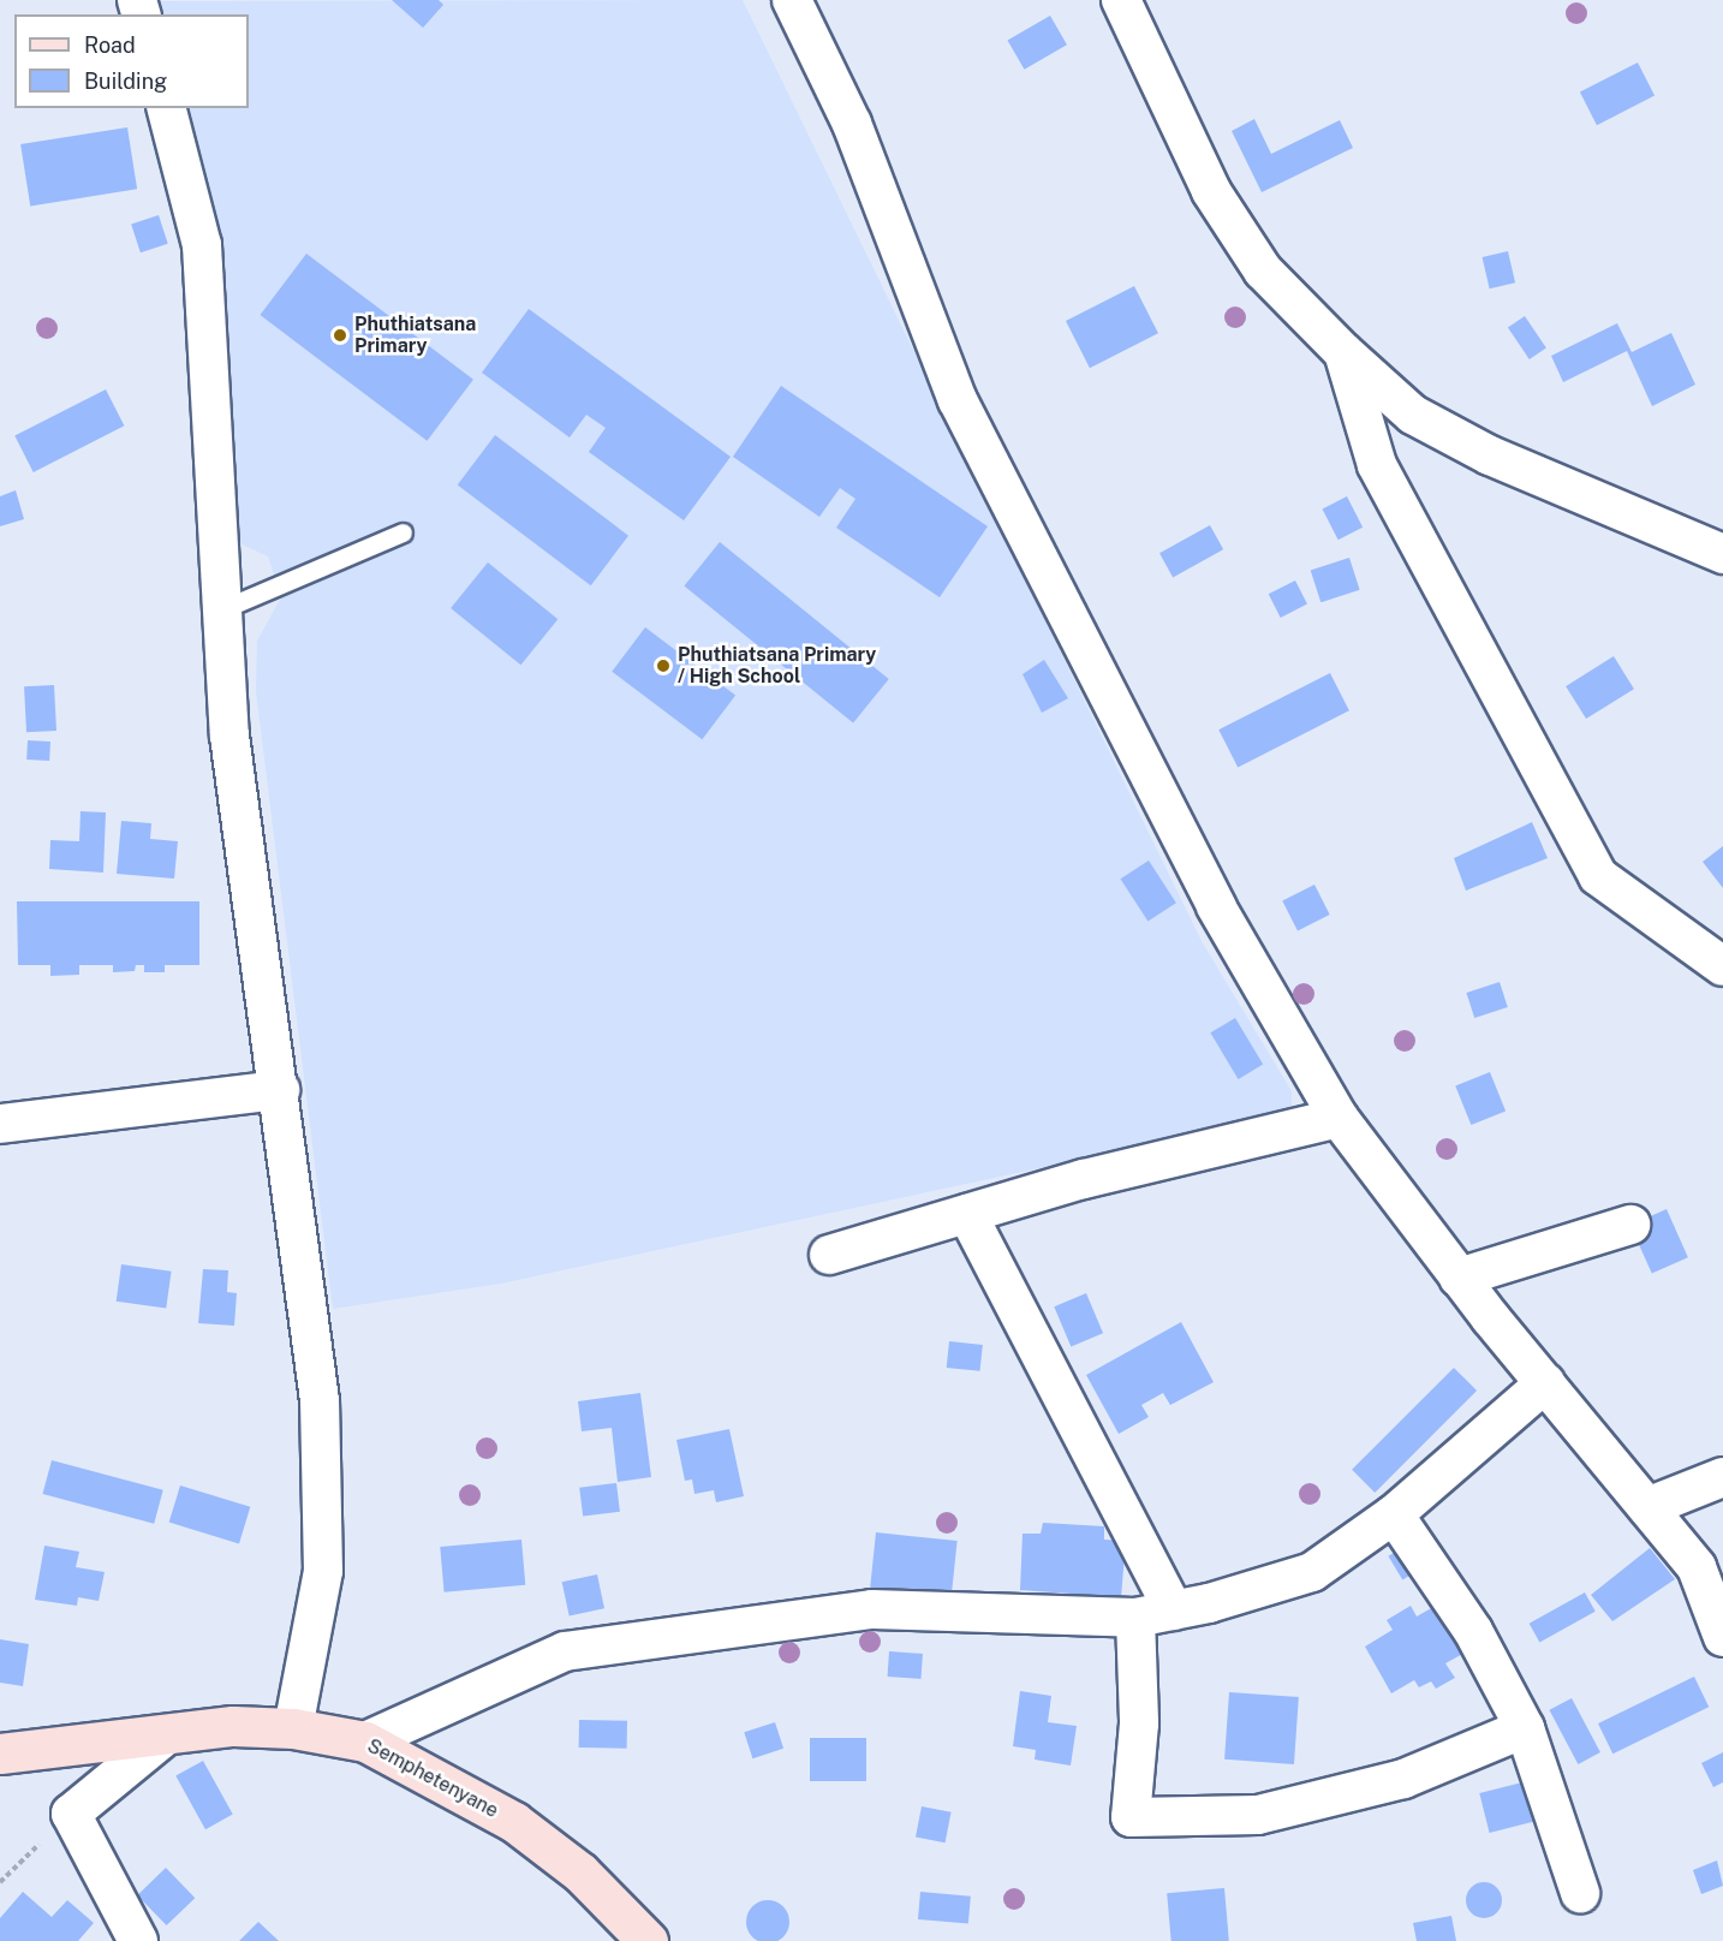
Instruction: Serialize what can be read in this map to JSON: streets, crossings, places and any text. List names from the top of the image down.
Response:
{
  "streets": {
    "main road": ["Semphetenyane"]
  },
  "places": ["Phuthiatsana Primary", "Phuthiatsana Primary / High School"],
  "legend": ["Road", "Building"]
}
